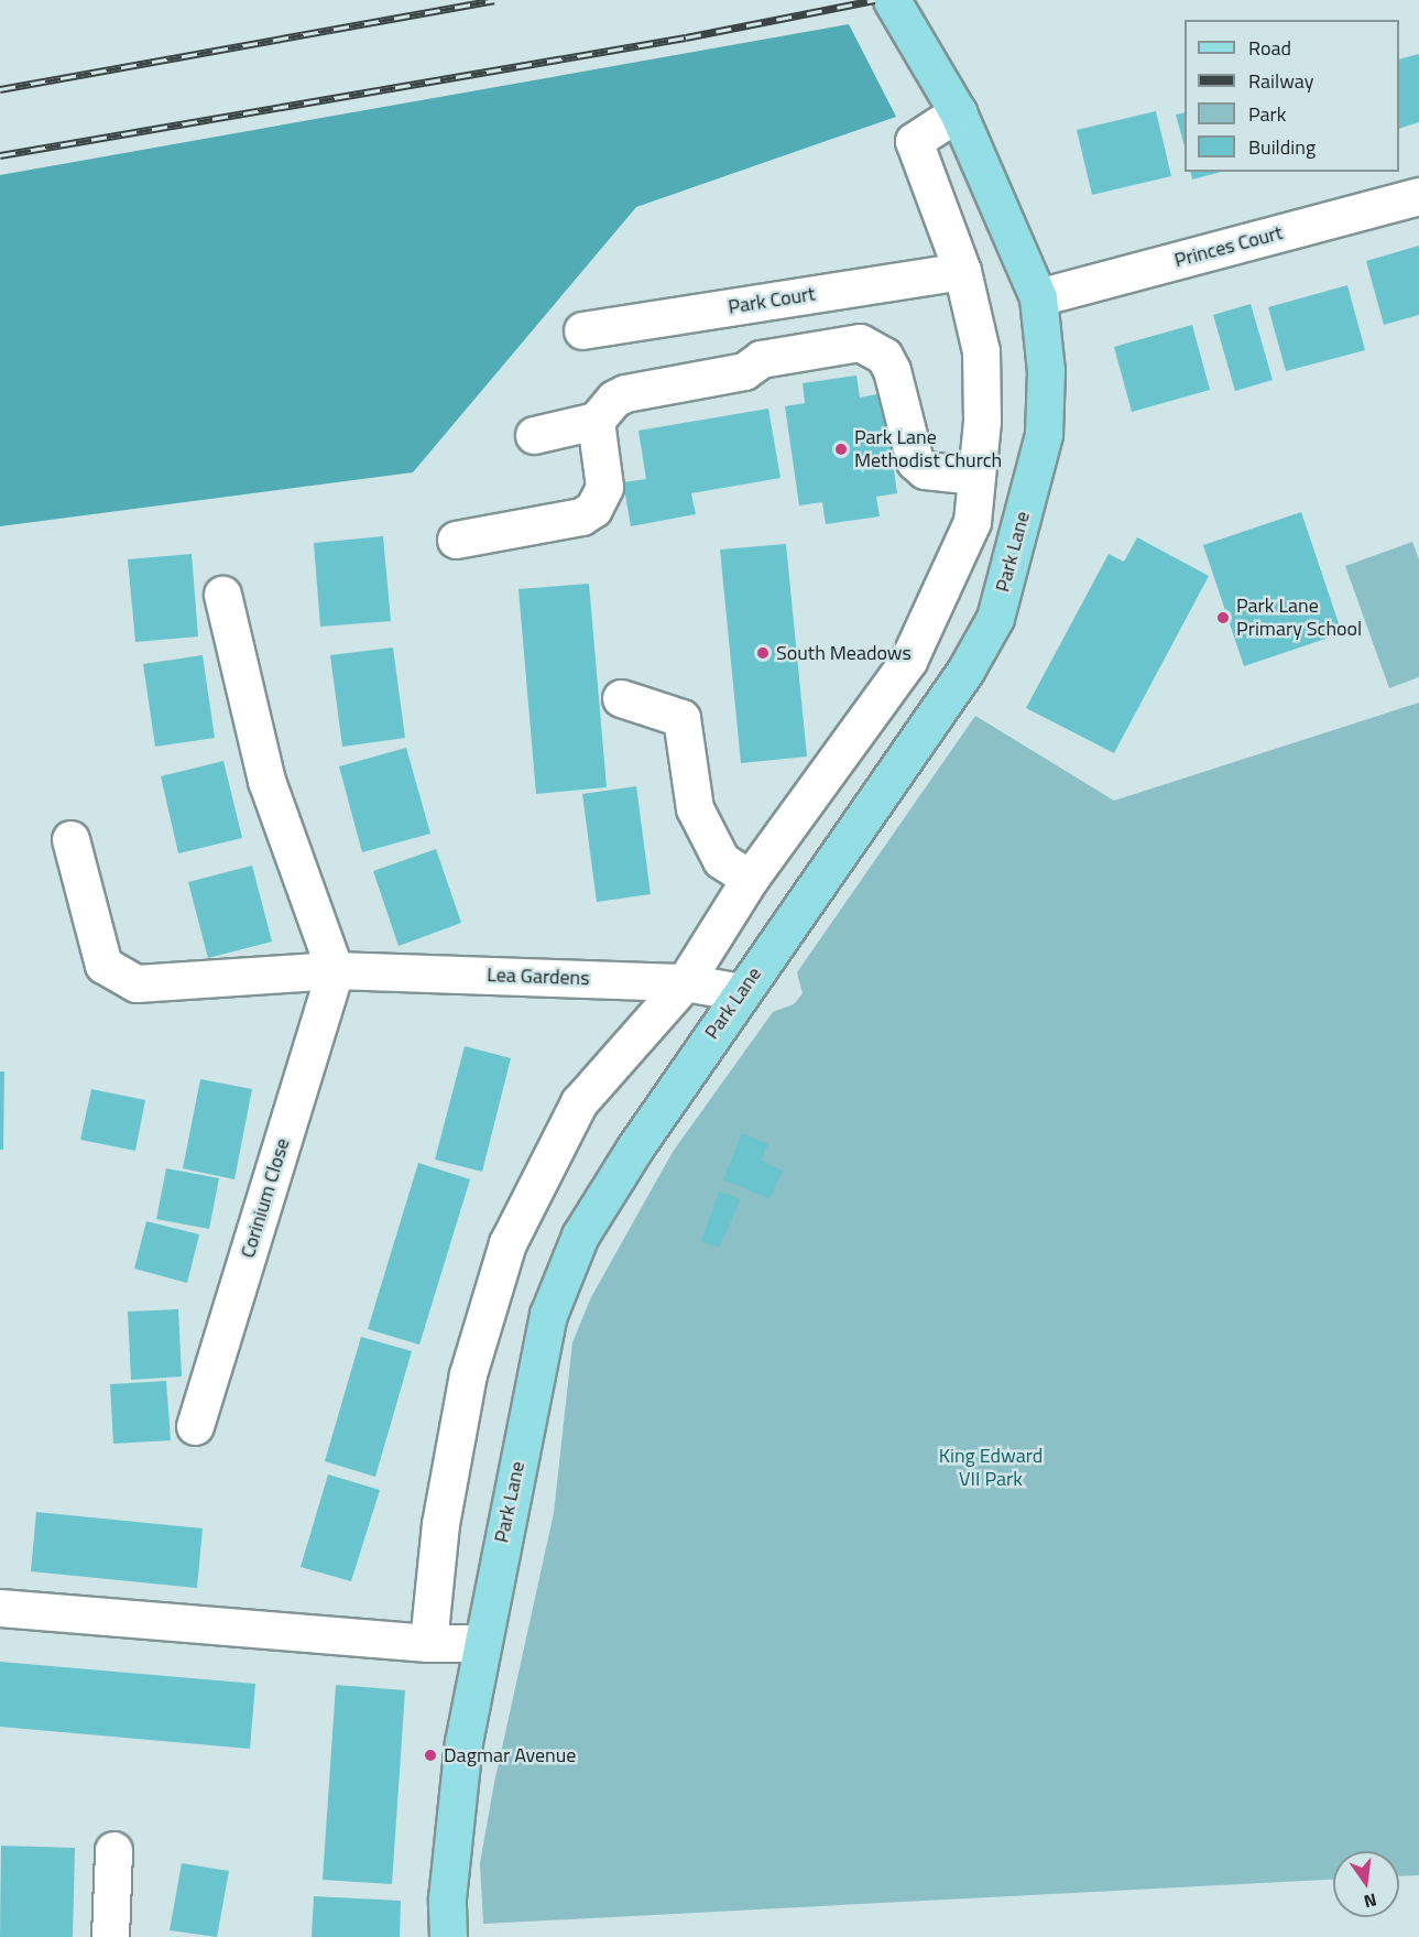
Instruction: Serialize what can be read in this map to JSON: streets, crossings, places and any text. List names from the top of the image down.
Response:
{
  "streets": {
    "main road": ["Park Lane"],
    "street": [
      "Princes Court",
      "Park Court",
      "Lea Gardens",
      "Corinium Close"
    ]
  },
  "crossings": [
    ["Princes Court", "Park Lane"],
    ["Park Lane", "Lea Gardens"],
    ["Lea Gardens", "Corinium Close"]
  ],
  "parks": ["King Edward VII Park"],
  "places": [
    "Park Lane Methodist Church",
    "Park Lane Primary School",
    "South Meadows",
    "Dagmar Avenue"
  ],
  "legend": [
    "Road",
    "Railway",
    "Park",
    "Building"
  ],
  "north": "bottom"
}
